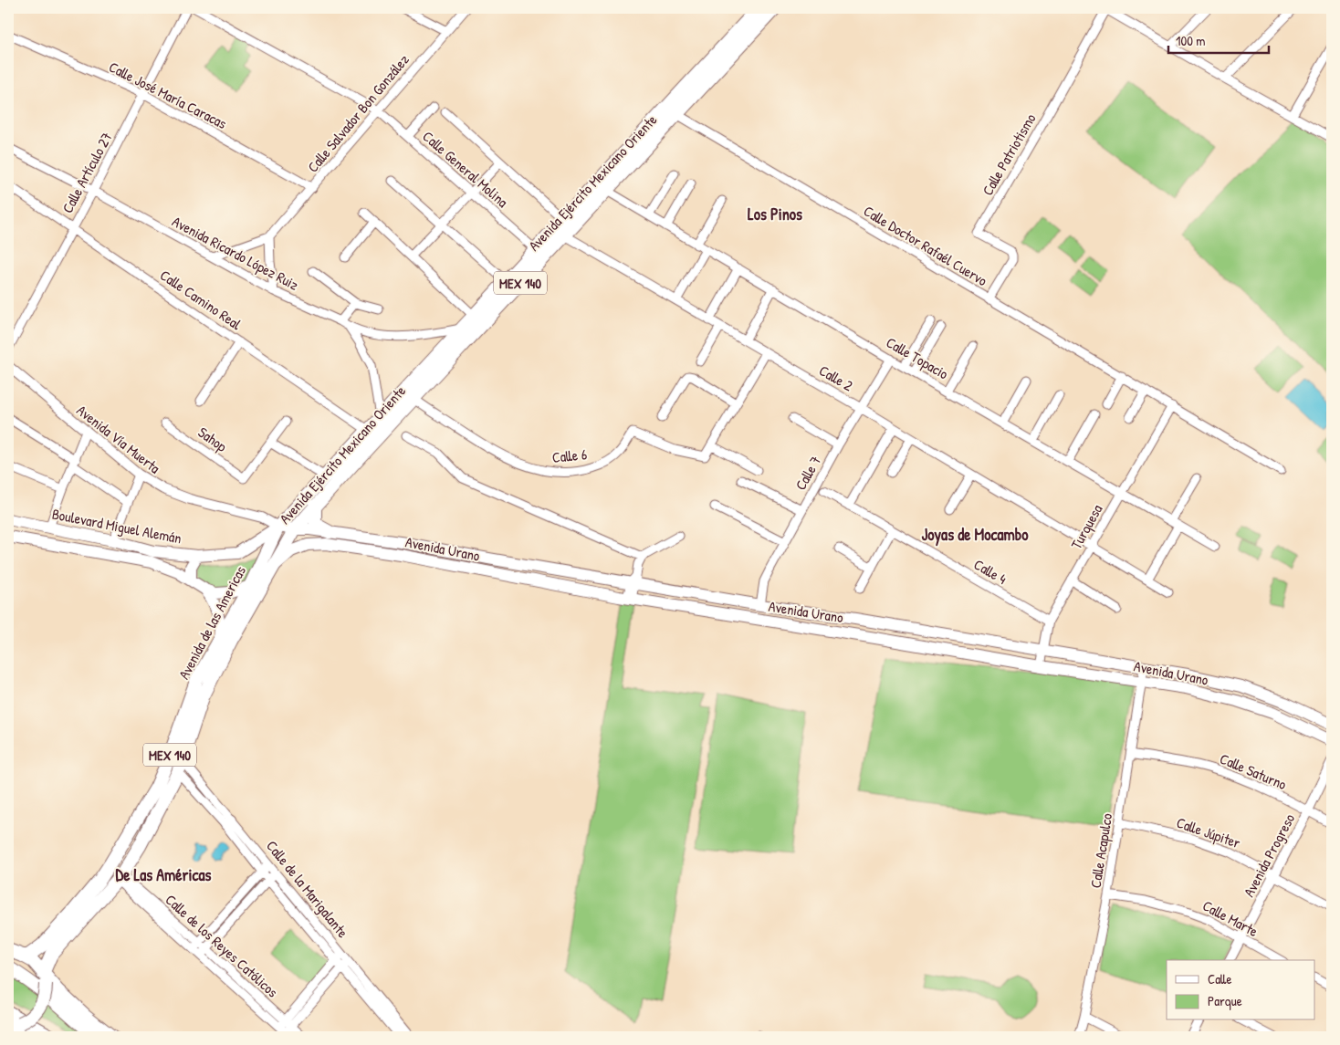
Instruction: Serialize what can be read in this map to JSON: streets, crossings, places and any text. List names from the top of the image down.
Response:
{
  "streets": {
    "main road": [
      "Avenida Ejército Mexicano Oriente",
      "MEX 140",
      "Boulevard Miguel Alemán",
      "Avenida Urano",
      "Avenida de las Americas"
    ],
    "street": [
      "Calle José María Caracas",
      "Calle Salvador Bon González",
      "Calle Patriotismo",
      "Calle General Molina",
      "Calle Artículo 27",
      "Calle Doctor Rafaél Cuervo",
      "Avenida Ricardo López Ruiz",
      "Calle Camino Real",
      "Calle Topacio",
      "Calle 2",
      "Avenida Vía Muerta",
      "Sahop",
      "Calle 6",
      "Calle 7",
      "Turquesa",
      "Calle 4",
      "Calle Saturno",
      "Calle Júpiter",
      "Calle Acapulco",
      "Avenida Progreso",
      "Calle de la Marigalante",
      "Calle Marte",
      "Calle de los Reyes Católicos"
    ]
  },
  "crossings": [
    ["Calle José María Caracas", "Calle Salvador Bon González"],
    ["Calle José María Caracas", "Calle Artículo 27"],
    ["Calle Salvador Bon González", "Calle General Molina"],
    ["Calle Salvador Bon González", "Avenida Ricardo López Ruiz"],
    ["Calle Patriotismo", "Calle Doctor Rafaél Cuervo"],
    ["Calle General Molina", "Avenida Ejército Mexicano Oriente"],
    ["Calle Artículo 27", "Avenida Ricardo López Ruiz"],
    ["Calle Artículo 27", "Calle Camino Real"],
    ["Avenida Ejército Mexicano Oriente", "Calle Doctor Rafaél Cuervo"],
    ["Avenida Ejército Mexicano Oriente", "Avenida Ricardo López Ruiz"],
    ["Avenida Ejército Mexicano Oriente", "Calle Camino Real"],
    ["Avenida Ejército Mexicano Oriente", "Calle Topacio"],
    ["Avenida Ejército Mexicano Oriente", "Calle 2"],
    ["Avenida Ejército Mexicano Oriente", "Avenida Vía Muerta"],
    ["Avenida Ejército Mexicano Oriente", "Calle 6"],
    ["Avenida Ejército Mexicano Oriente", "Boulevard Miguel Alemán"],
    ["Avenida Ejército Mexicano Oriente", "Avenida Urano"],
    ["Avenida Ejército Mexicano Oriente", "Avenida de las Americas"],
    ["Calle Doctor Rafaél Cuervo", "Turquesa"],
    ["Calle Topacio", "Calle 7"],
    ["Calle Topacio", "Turquesa"],
    ["Calle 2", "Calle 7"],
    ["Calle 2", "Turquesa"],
    ["Avenida Vía Muerta", "Boulevard Miguel Alemán"],
    ["Avenida Vía Muerta", "Avenida de las Americas"],
    ["Calle 7", "Avenida Urano"],
    ["Boulevard Miguel Alemán", "Avenida Urano"],
    ["Boulevard Miguel Alemán", "Avenida de las Americas"],
    ["Turquesa", "Avenida Urano"],
    ["Turquesa", "Calle 4"],
    ["Avenida Urano", "Avenida de las Americas"],
    ["Avenida Urano", "Calle Acapulco"],
    ["Avenida de las Americas", "Calle de la Marigalante"],
    ["Avenida de las Americas", "Calle de los Reyes Católicos"],
    ["Calle Saturno", "Calle Acapulco"],
    ["Calle Saturno", "Avenida Progreso"],
    ["Calle Júpiter", "Calle Acapulco"],
    ["Calle Júpiter", "Avenida Progreso"],
    ["Calle Acapulco", "Calle Marte"],
    ["Avenida Progreso", "Calle Marte"]
  ],
  "districts": ["Los Pinos", "Joyas de Mocambo", "De Las Américas"],
  "legend": ["Calle", "Parque"],
  "scale_bar": "100 m"
}
